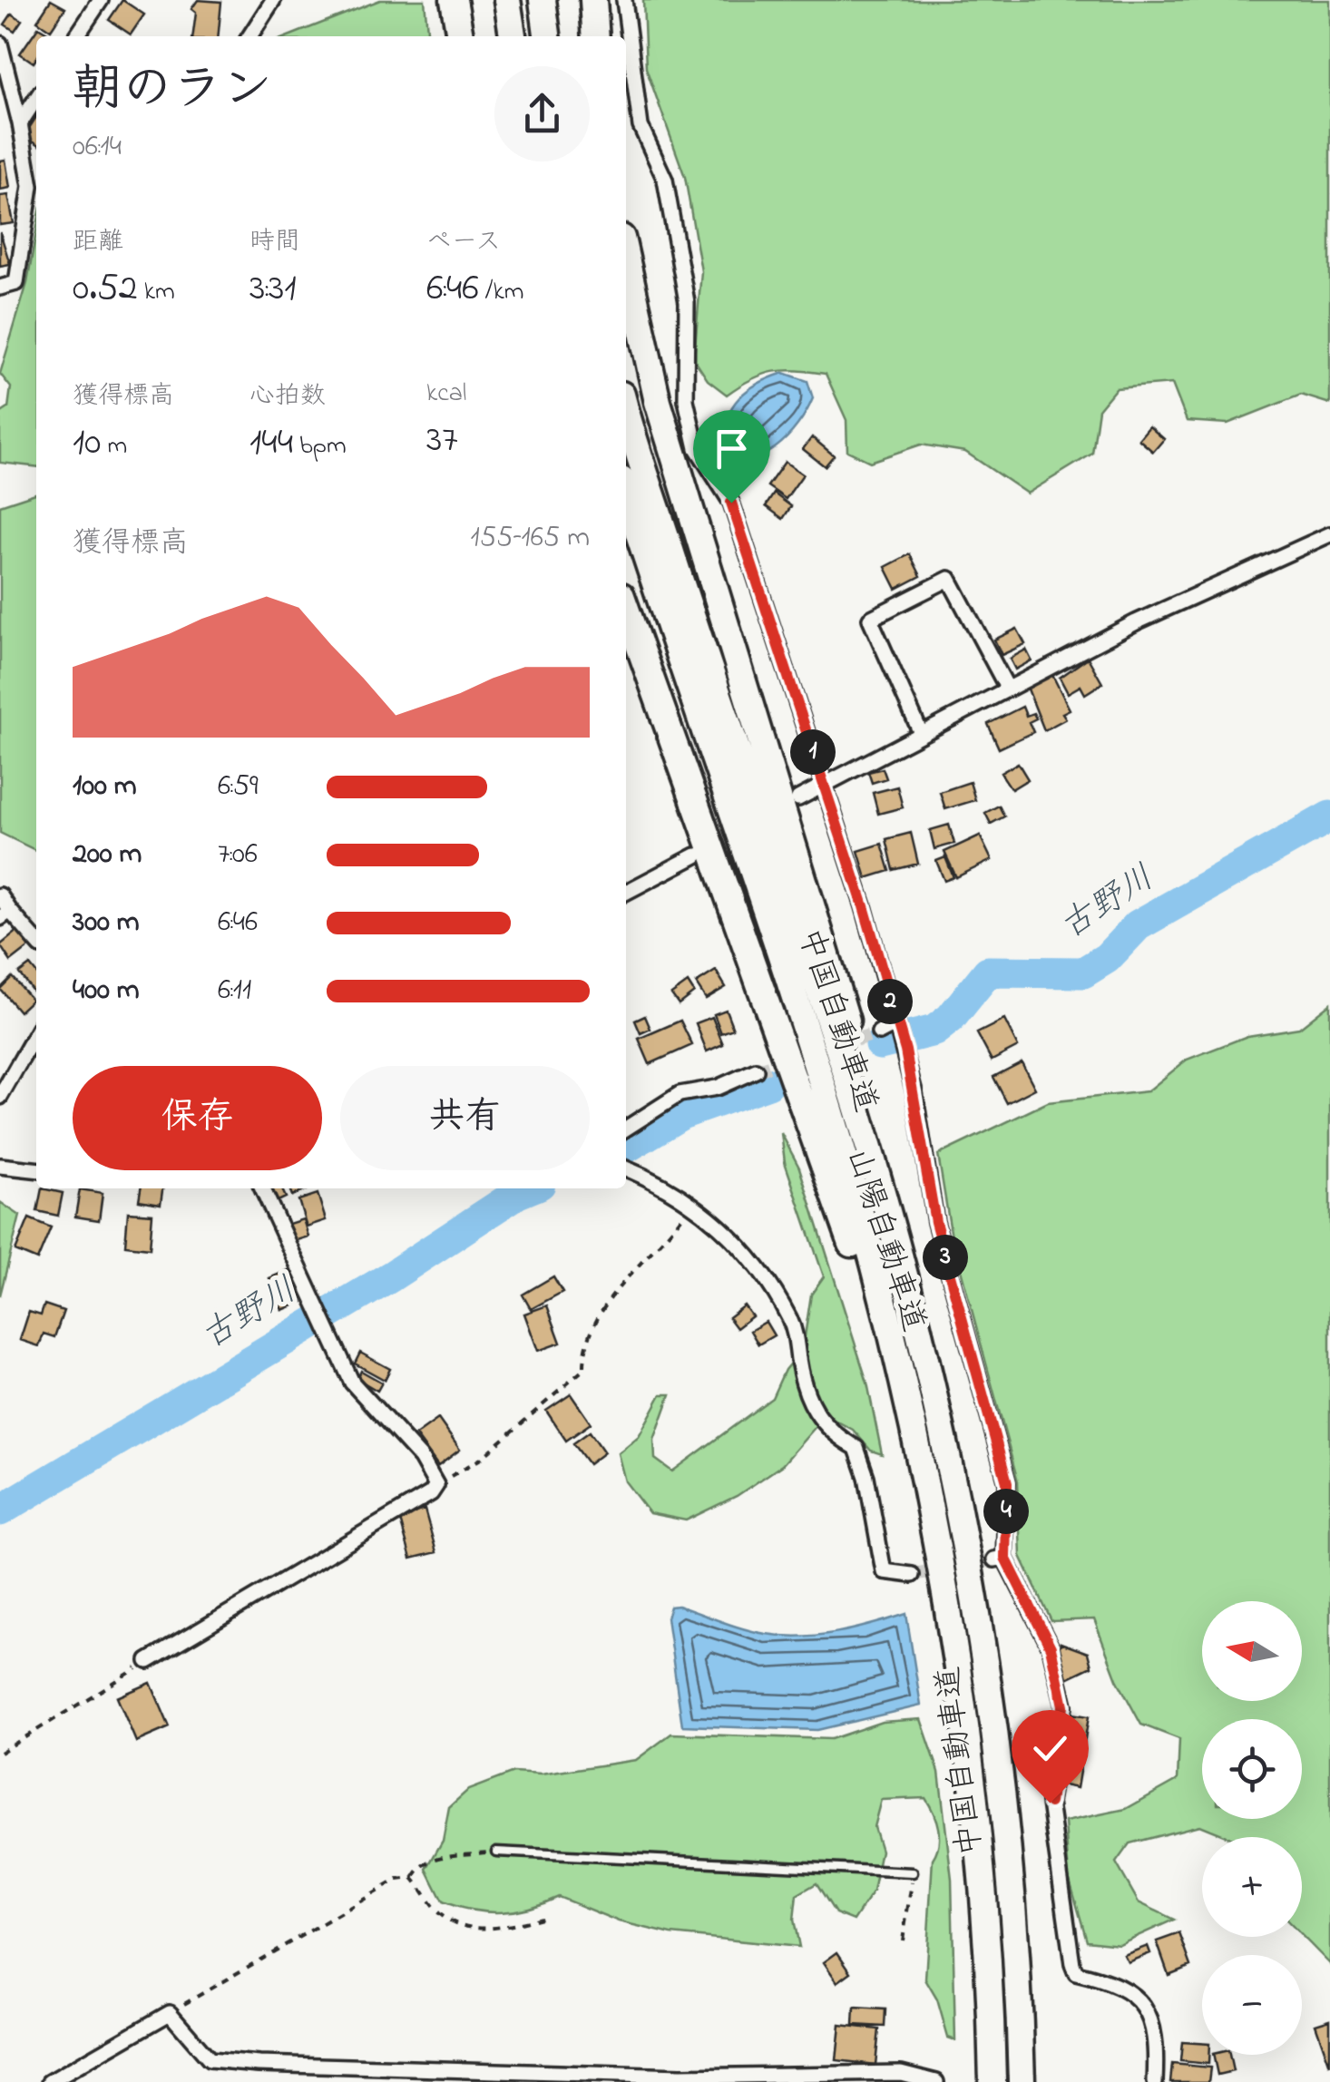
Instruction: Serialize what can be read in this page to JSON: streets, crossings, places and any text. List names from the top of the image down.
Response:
{
  "streets": {
    "highway": ["中国自動車道", "山陽自動車道"]
  },
  "crossings": [
    ["中国自動車道", "山陽自動車道"]
  ],
  "water": ["古野川"],
  "north": "left",
  "page": {
    "heading": ["朝のラン", "06:14"],
    "stats": [
      ["距離", "0.52 km"],
      ["時間", "3:31"],
      ["ペース", "6:46 /km"],
      ["獲得標高", "10 m"],
      ["心拍数", "144 bpm"],
      ["kcal", "37"]
    ],
    "chart": ["獲得標高", "155–165 m"],
    "pins": [
      "1",
      "2",
      "3",
      "4"
    ],
    "list": [
      {
        "name": "100 m",
        "note": "6:59"
      },
      {
        "name": "200 m",
        "note": "7:06"
      },
      {
        "name": "300 m",
        "note": "6:46"
      },
      {
        "name": "400 m",
        "note": "6:11"
      }
    ],
    "buttons": ["保存", "共有"],
    "map_buttons": ["+", "−"]
  }
}
